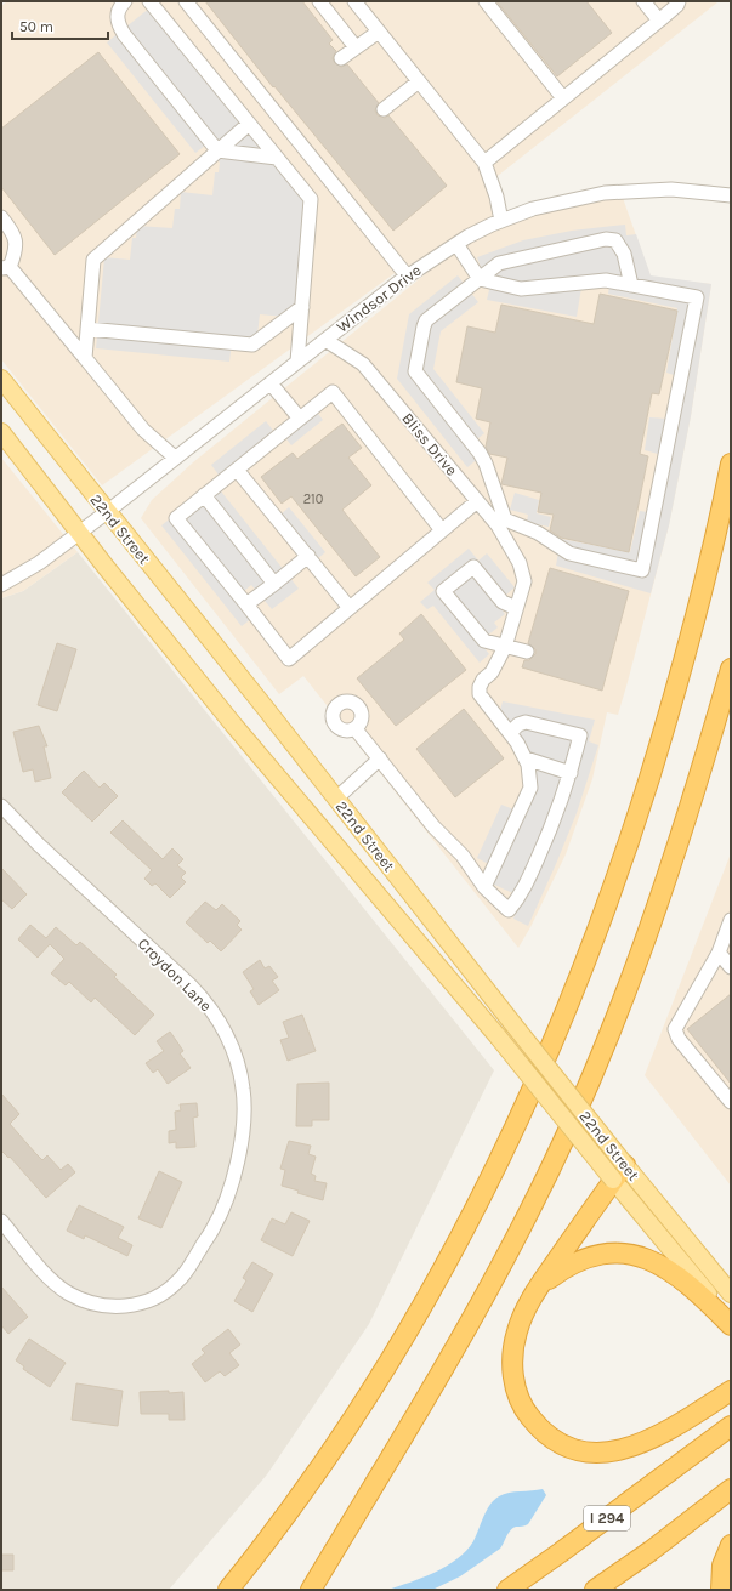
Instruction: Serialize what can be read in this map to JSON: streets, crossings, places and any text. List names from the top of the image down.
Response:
{
  "streets": {
    "highway": ["I 294"],
    "main road": ["22nd Street"],
    "street": ["Windsor Drive", "Bliss Drive", "Croydon Lane"]
  },
  "crossings": [
    ["Windsor Drive", "Bliss Drive"],
    ["Windsor Drive", "22nd Street"]
  ],
  "house_numbers": ["210"],
  "scale_bar": "50 m"
}
